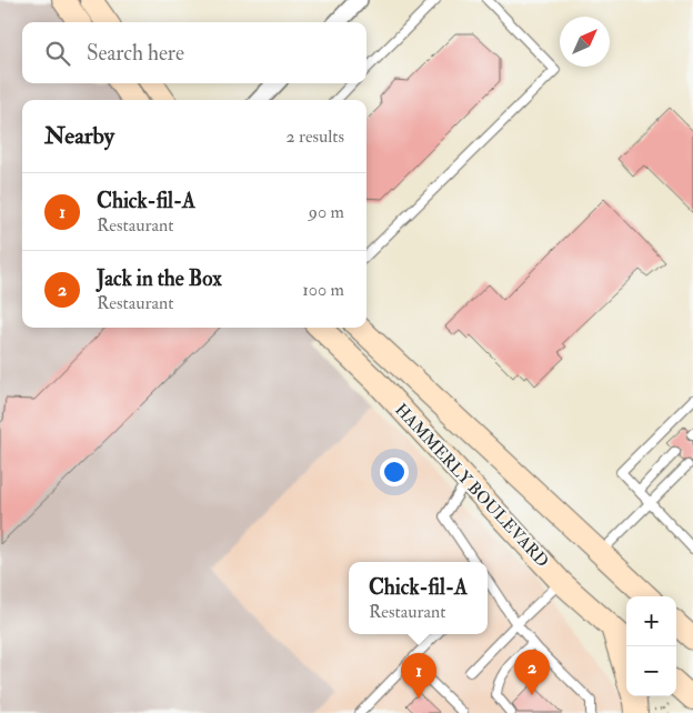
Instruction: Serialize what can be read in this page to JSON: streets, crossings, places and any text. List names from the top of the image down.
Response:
{
  "streets": {
    "main road": ["HAMMERLY BOULEVARD"]
  },
  "north": "top right",
  "page": {
    "search": "Search here",
    "heading": ["Nearby", "2 results"],
    "list": [
      {
        "mark": "1",
        "name": "Chick-fil-A",
        "note": "Restaurant",
        "value": "90 m"
      },
      {
        "mark": "2",
        "name": "Jack in the Box",
        "note": "Restaurant",
        "value": "100 m"
      }
    ],
    "popup": ["Chick-fil-A", "Restaurant"],
    "map_buttons": ["+", "−"],
    "pins": ["2", "1"]
  }
}
